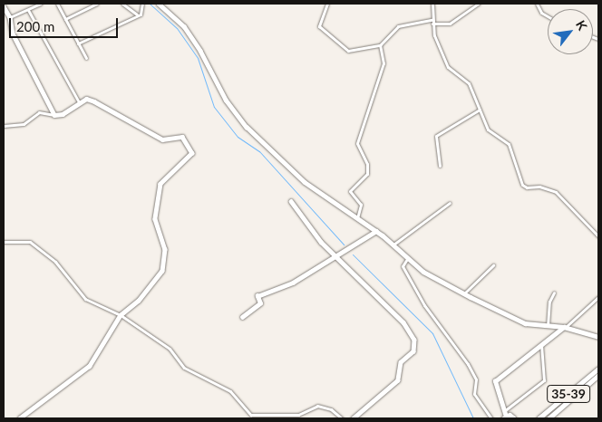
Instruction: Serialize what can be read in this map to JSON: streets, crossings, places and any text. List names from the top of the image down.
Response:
{
  "streets": {
    "main road": ["35-39"]
  },
  "scale_bar": "200 m",
  "north": "top right"
}
